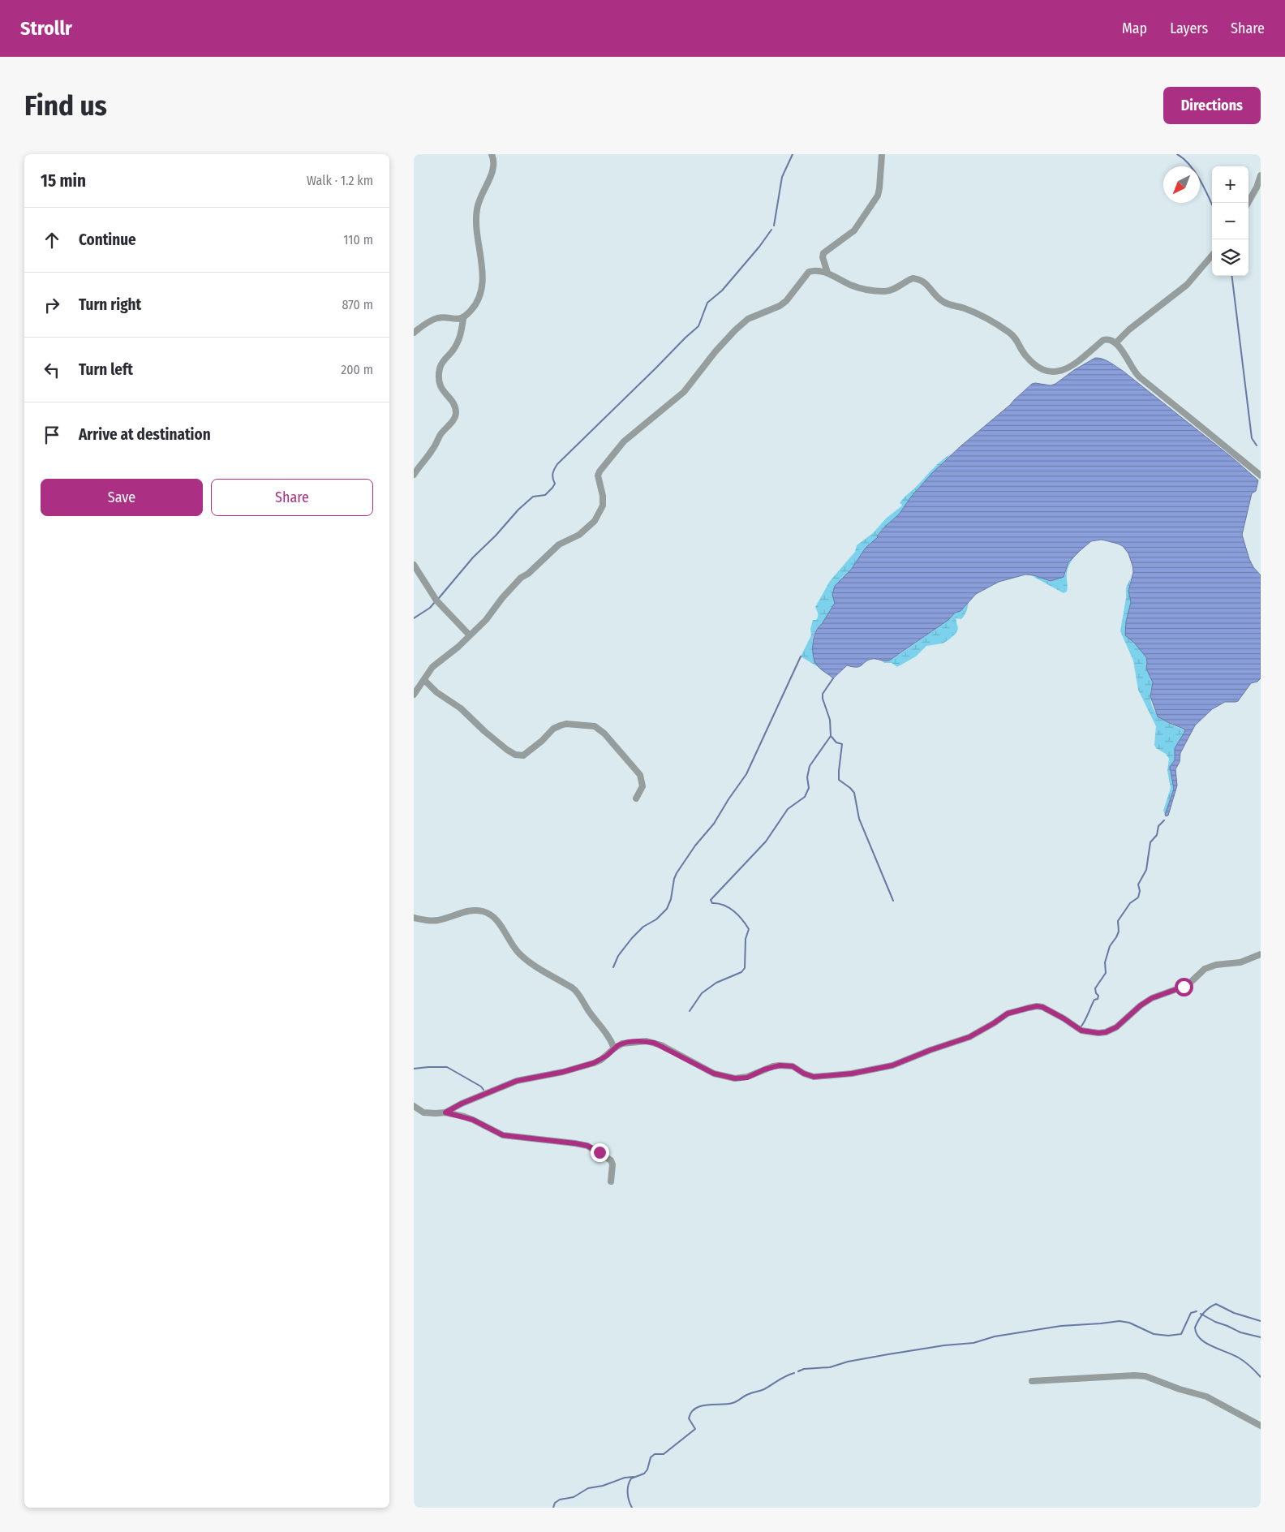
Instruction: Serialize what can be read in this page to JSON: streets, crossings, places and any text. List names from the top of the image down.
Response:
{
  "north": "bottom left",
  "page": {
    "header": "Strollr",
    "nav": ["Map", "Layers", "Share"],
    "buttons": [
      "Directions",
      ["Save", "Share"]
    ],
    "title": "Find us",
    "heading": ["15 min", "Walk · 1.2 km"],
    "map_buttons": ["+", "−"],
    "list": [
      ["Continue", "110 m"],
      ["Turn right", "870 m"],
      ["Turn left", "200 m"],
      "Arrive at destination"
    ]
  }
}
